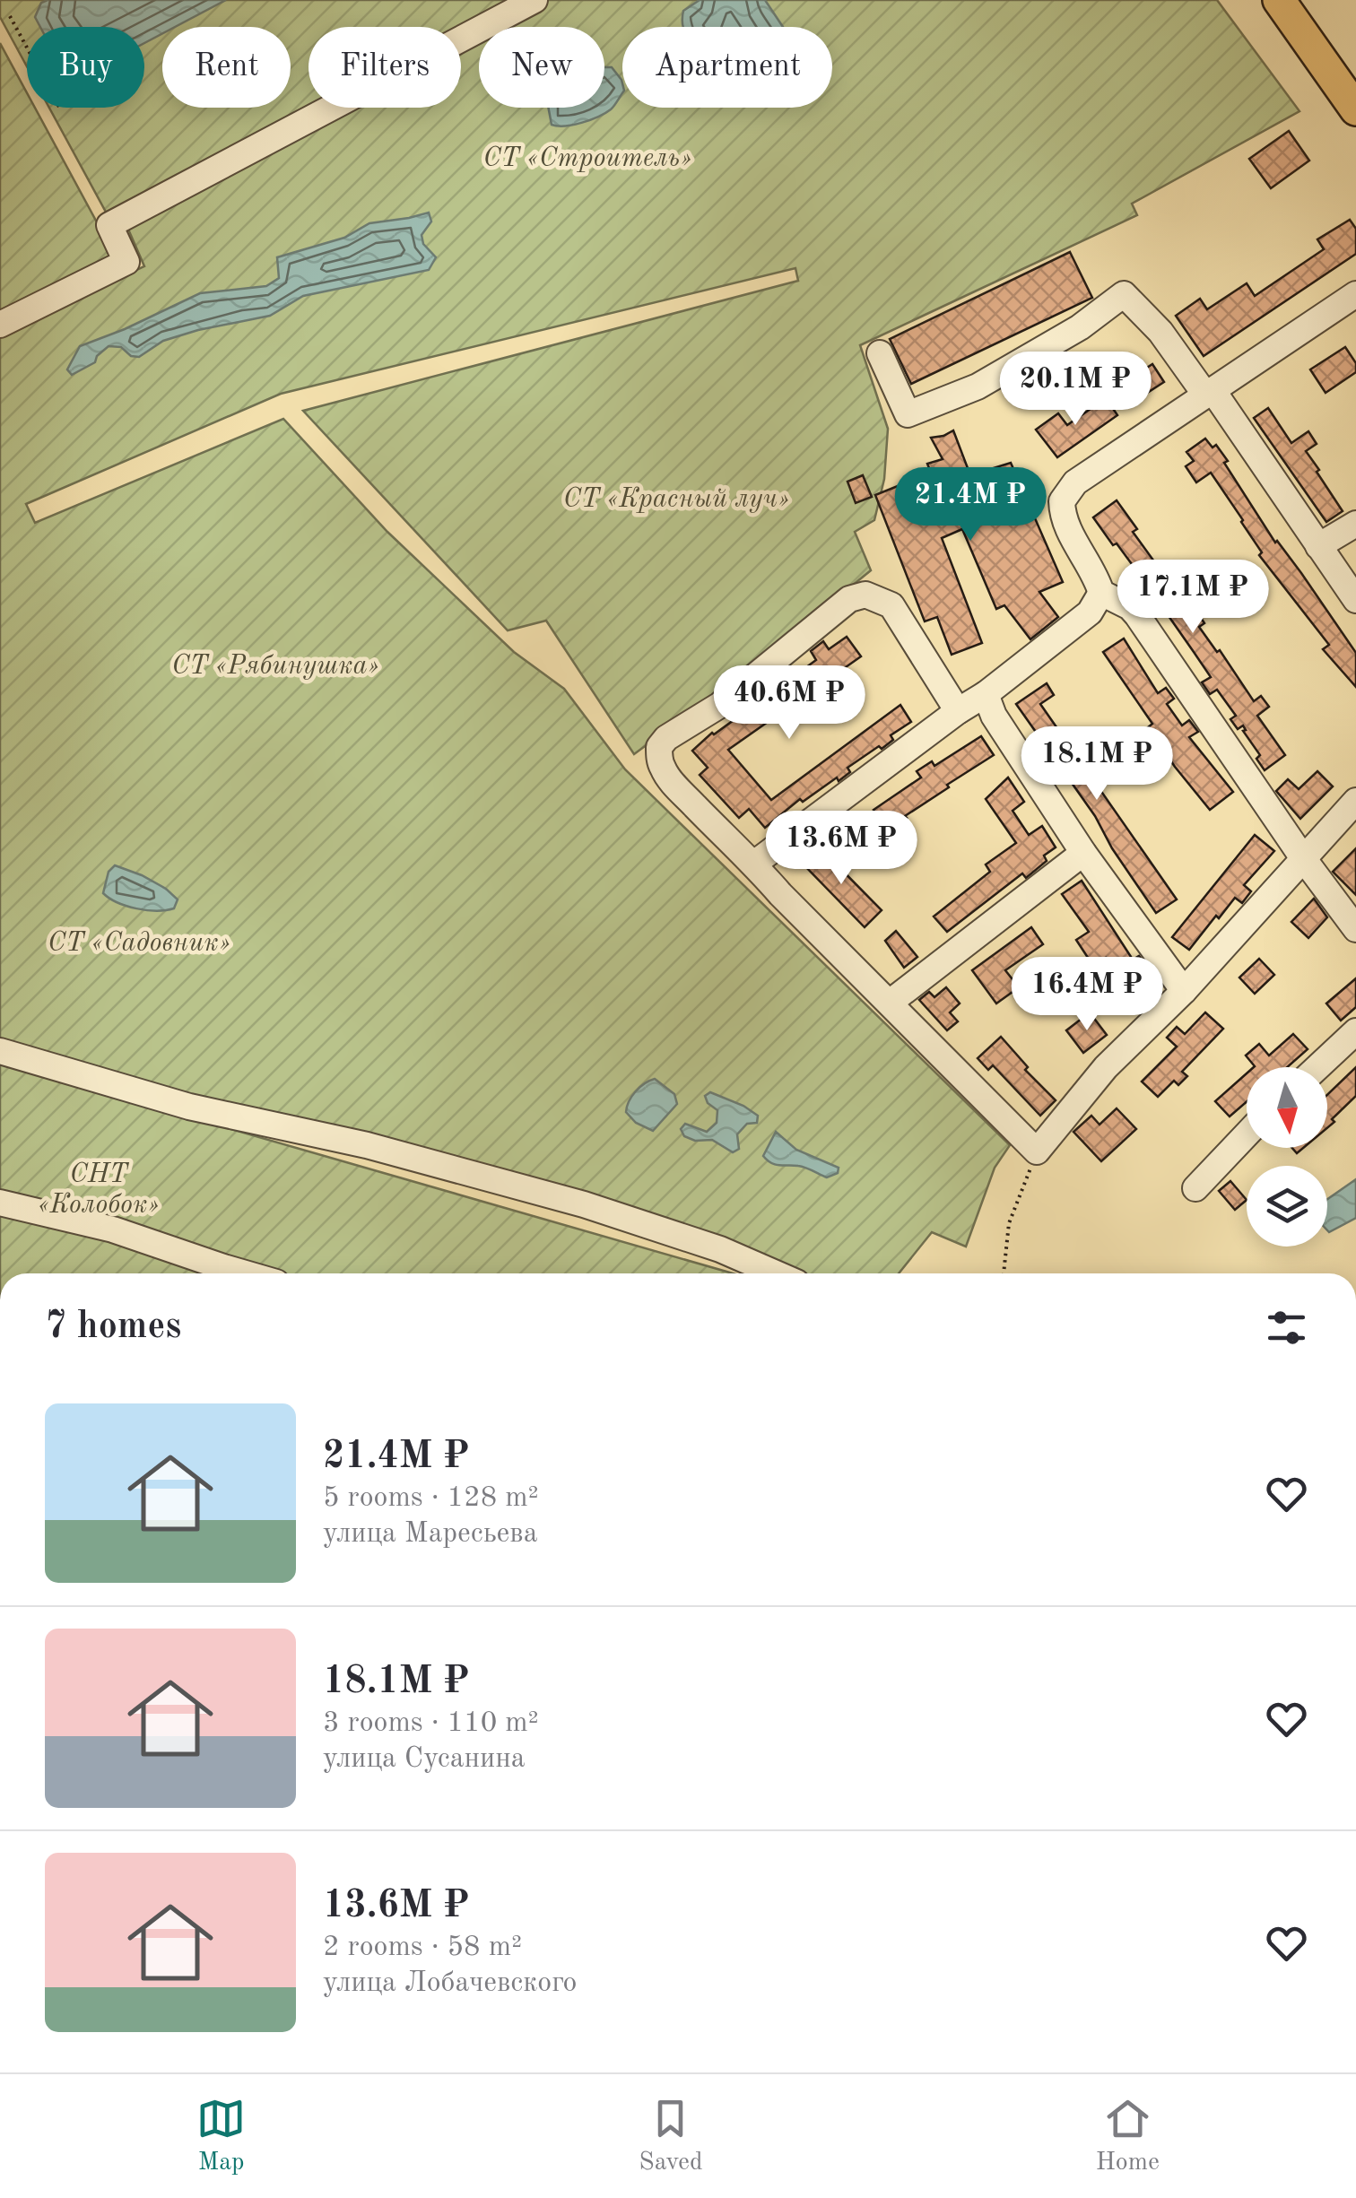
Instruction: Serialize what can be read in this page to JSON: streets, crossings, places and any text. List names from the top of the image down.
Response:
{
  "parks": [
    "СТ «Строитель»",
    "СТ «Красный луч»",
    "СТ «Рябинушка»",
    "СТ «Садовник»",
    "СНТ «Колобок»"
  ],
  "north": "bottom",
  "page": {
    "chip": [
      "Buy",
      "Rent",
      "Filters",
      "New",
      "Apartment"
    ],
    "price": [
      "20.1M ₽",
      "21.4M ₽",
      "17.1M ₽",
      "40.6M ₽",
      "18.1M ₽",
      "13.6M ₽",
      "16.4M ₽"
    ],
    "heading": "7 homes",
    "list": [
      {
        "name": "21.4M ₽",
        "note": "5 rooms · 128 m² · улица Маресьева"
      },
      {
        "name": "18.1M ₽",
        "note": "3 rooms · 110 m² · улица Сусанина"
      },
      {
        "name": "13.6M ₽",
        "note": "2 rooms · 58 m² · улица Лобачевского"
      }
    ],
    "tabs": ["Map", "Saved", "Home"]
  }
}
